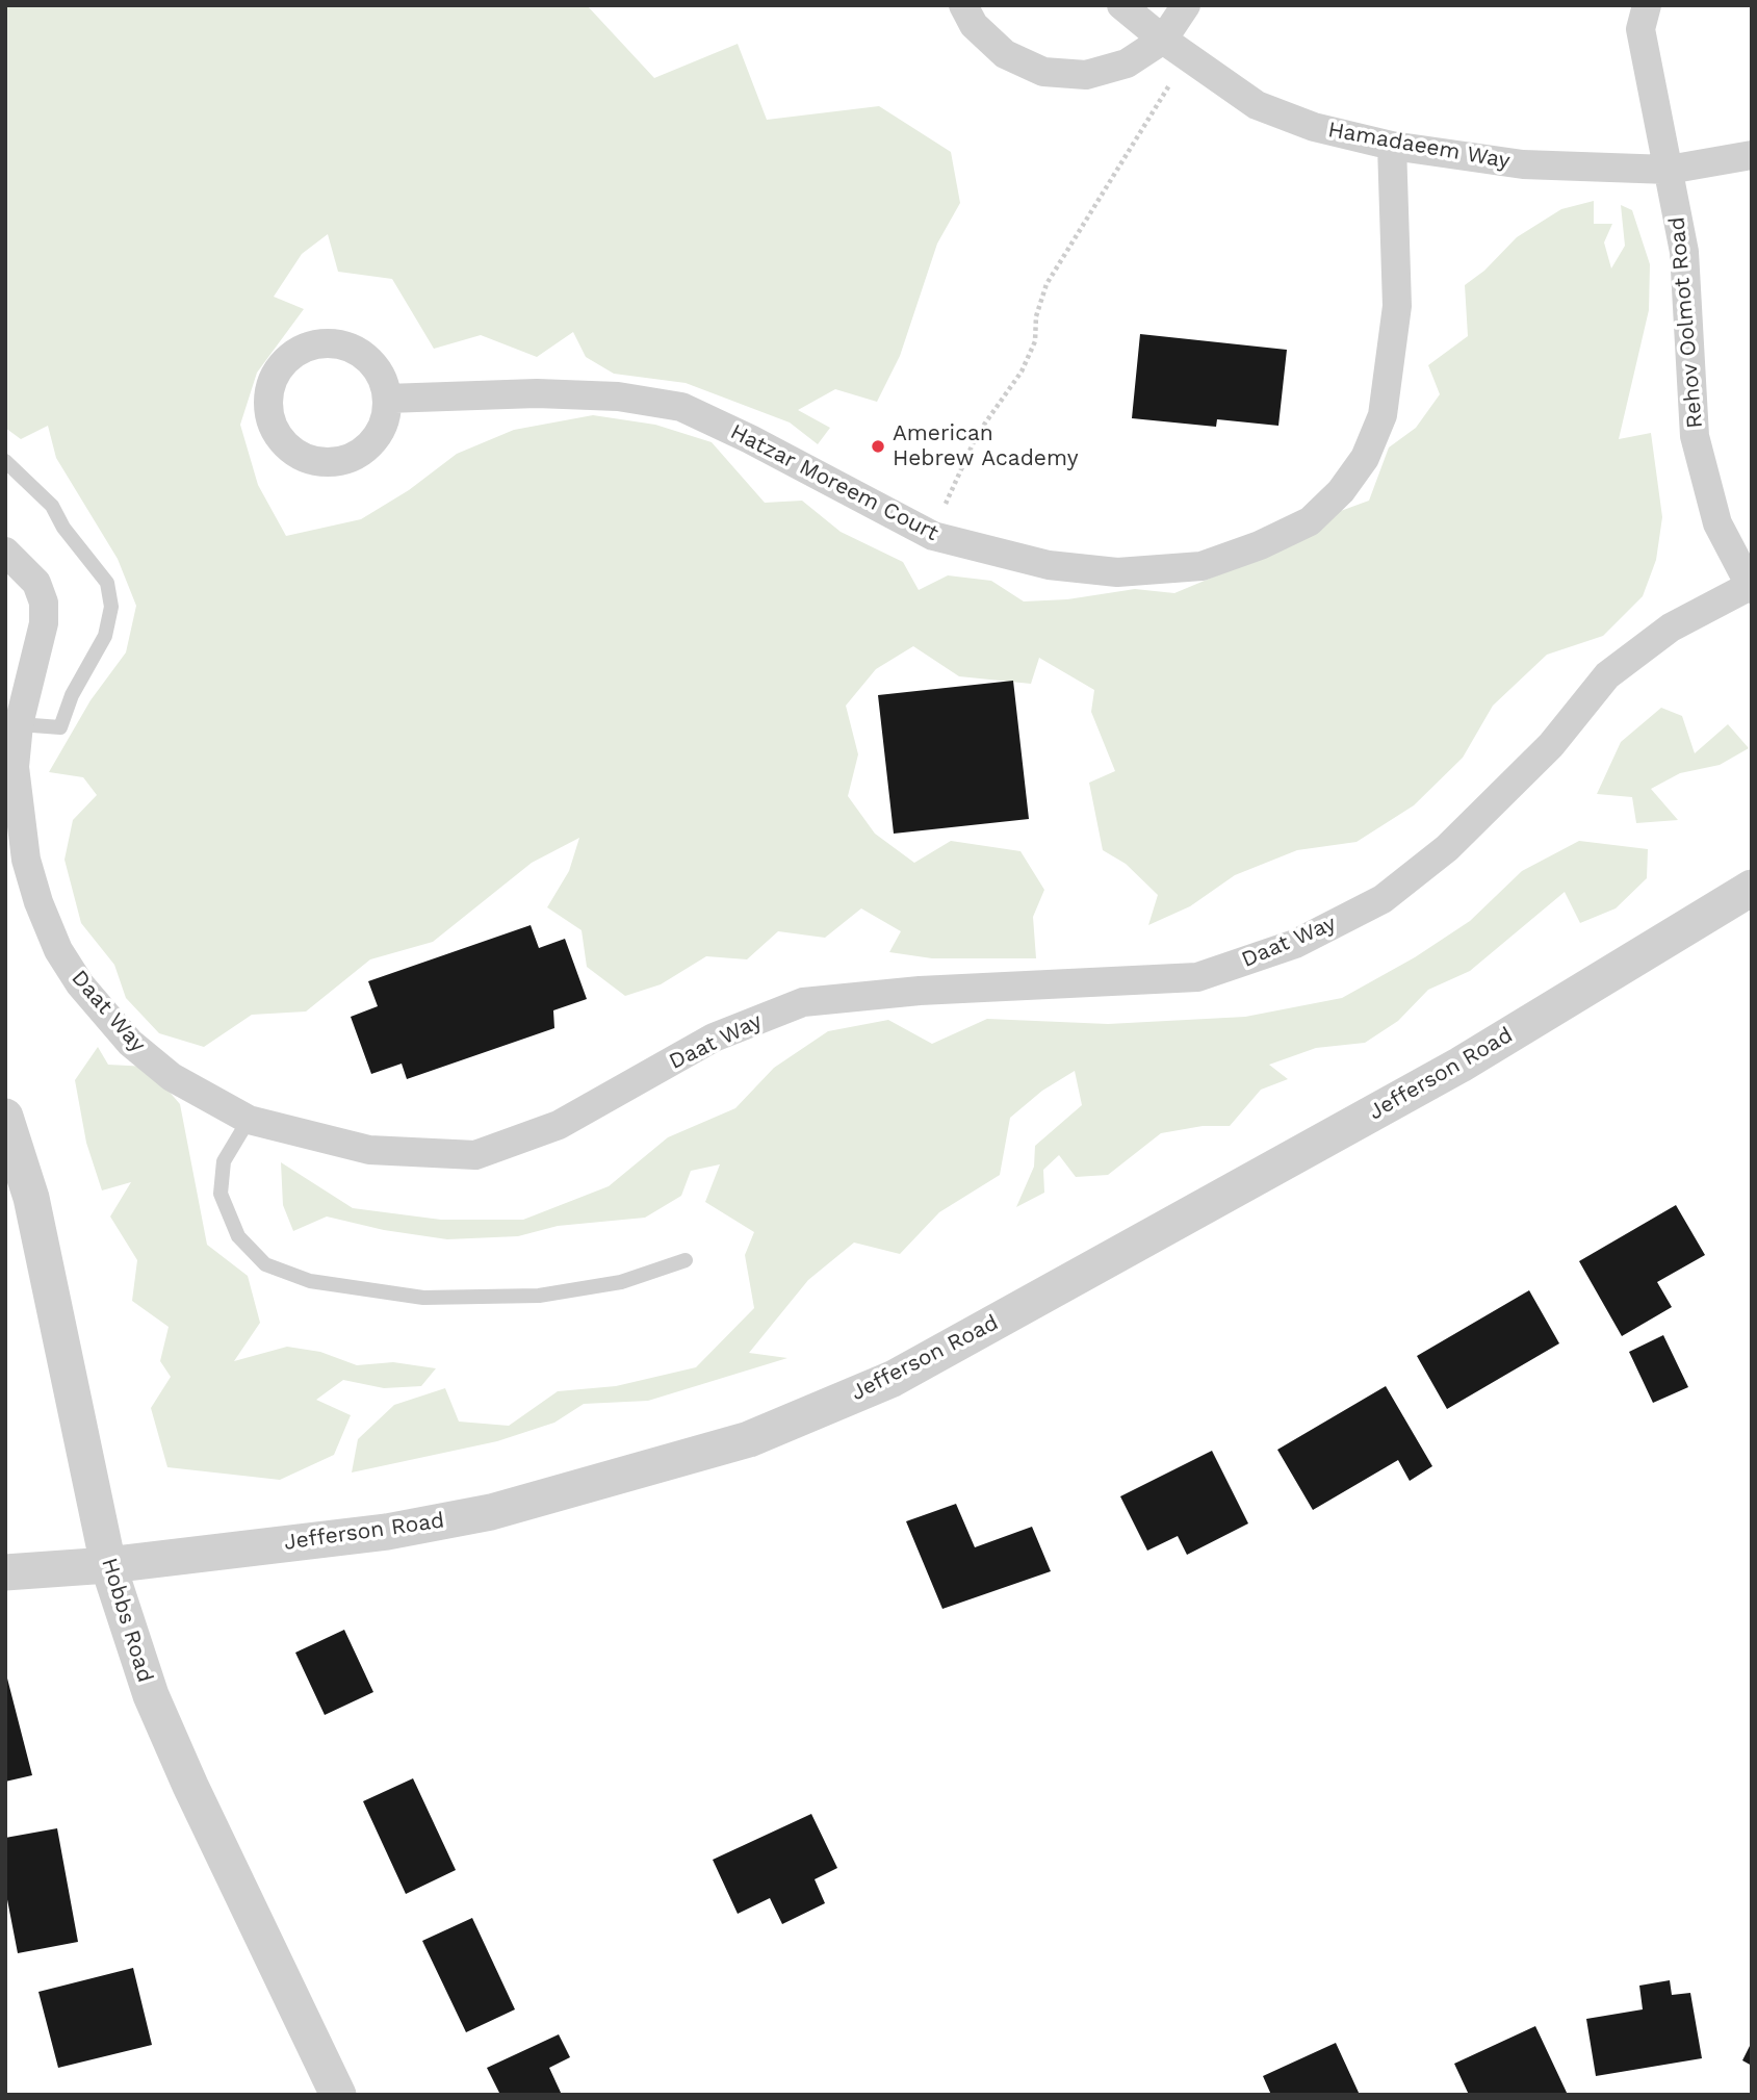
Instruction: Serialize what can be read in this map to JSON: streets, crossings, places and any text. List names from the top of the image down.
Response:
{
  "streets": {
    "street": [
      "Hamadaeem Way",
      "Rehov Oolmot Road",
      "Hatzar Moreem Court",
      "Daat Way",
      "Jefferson Road",
      "Hobbs Road"
    ]
  },
  "crossings": [
    ["Hamadaeem Way", "Rehov Oolmot Road"],
    ["Hamadaeem Way", "Hatzar Moreem Court"],
    ["Rehov Oolmot Road", "Daat Way"],
    ["Jefferson Road", "Hobbs Road"]
  ],
  "places": ["American Hebrew Academy"]
}
